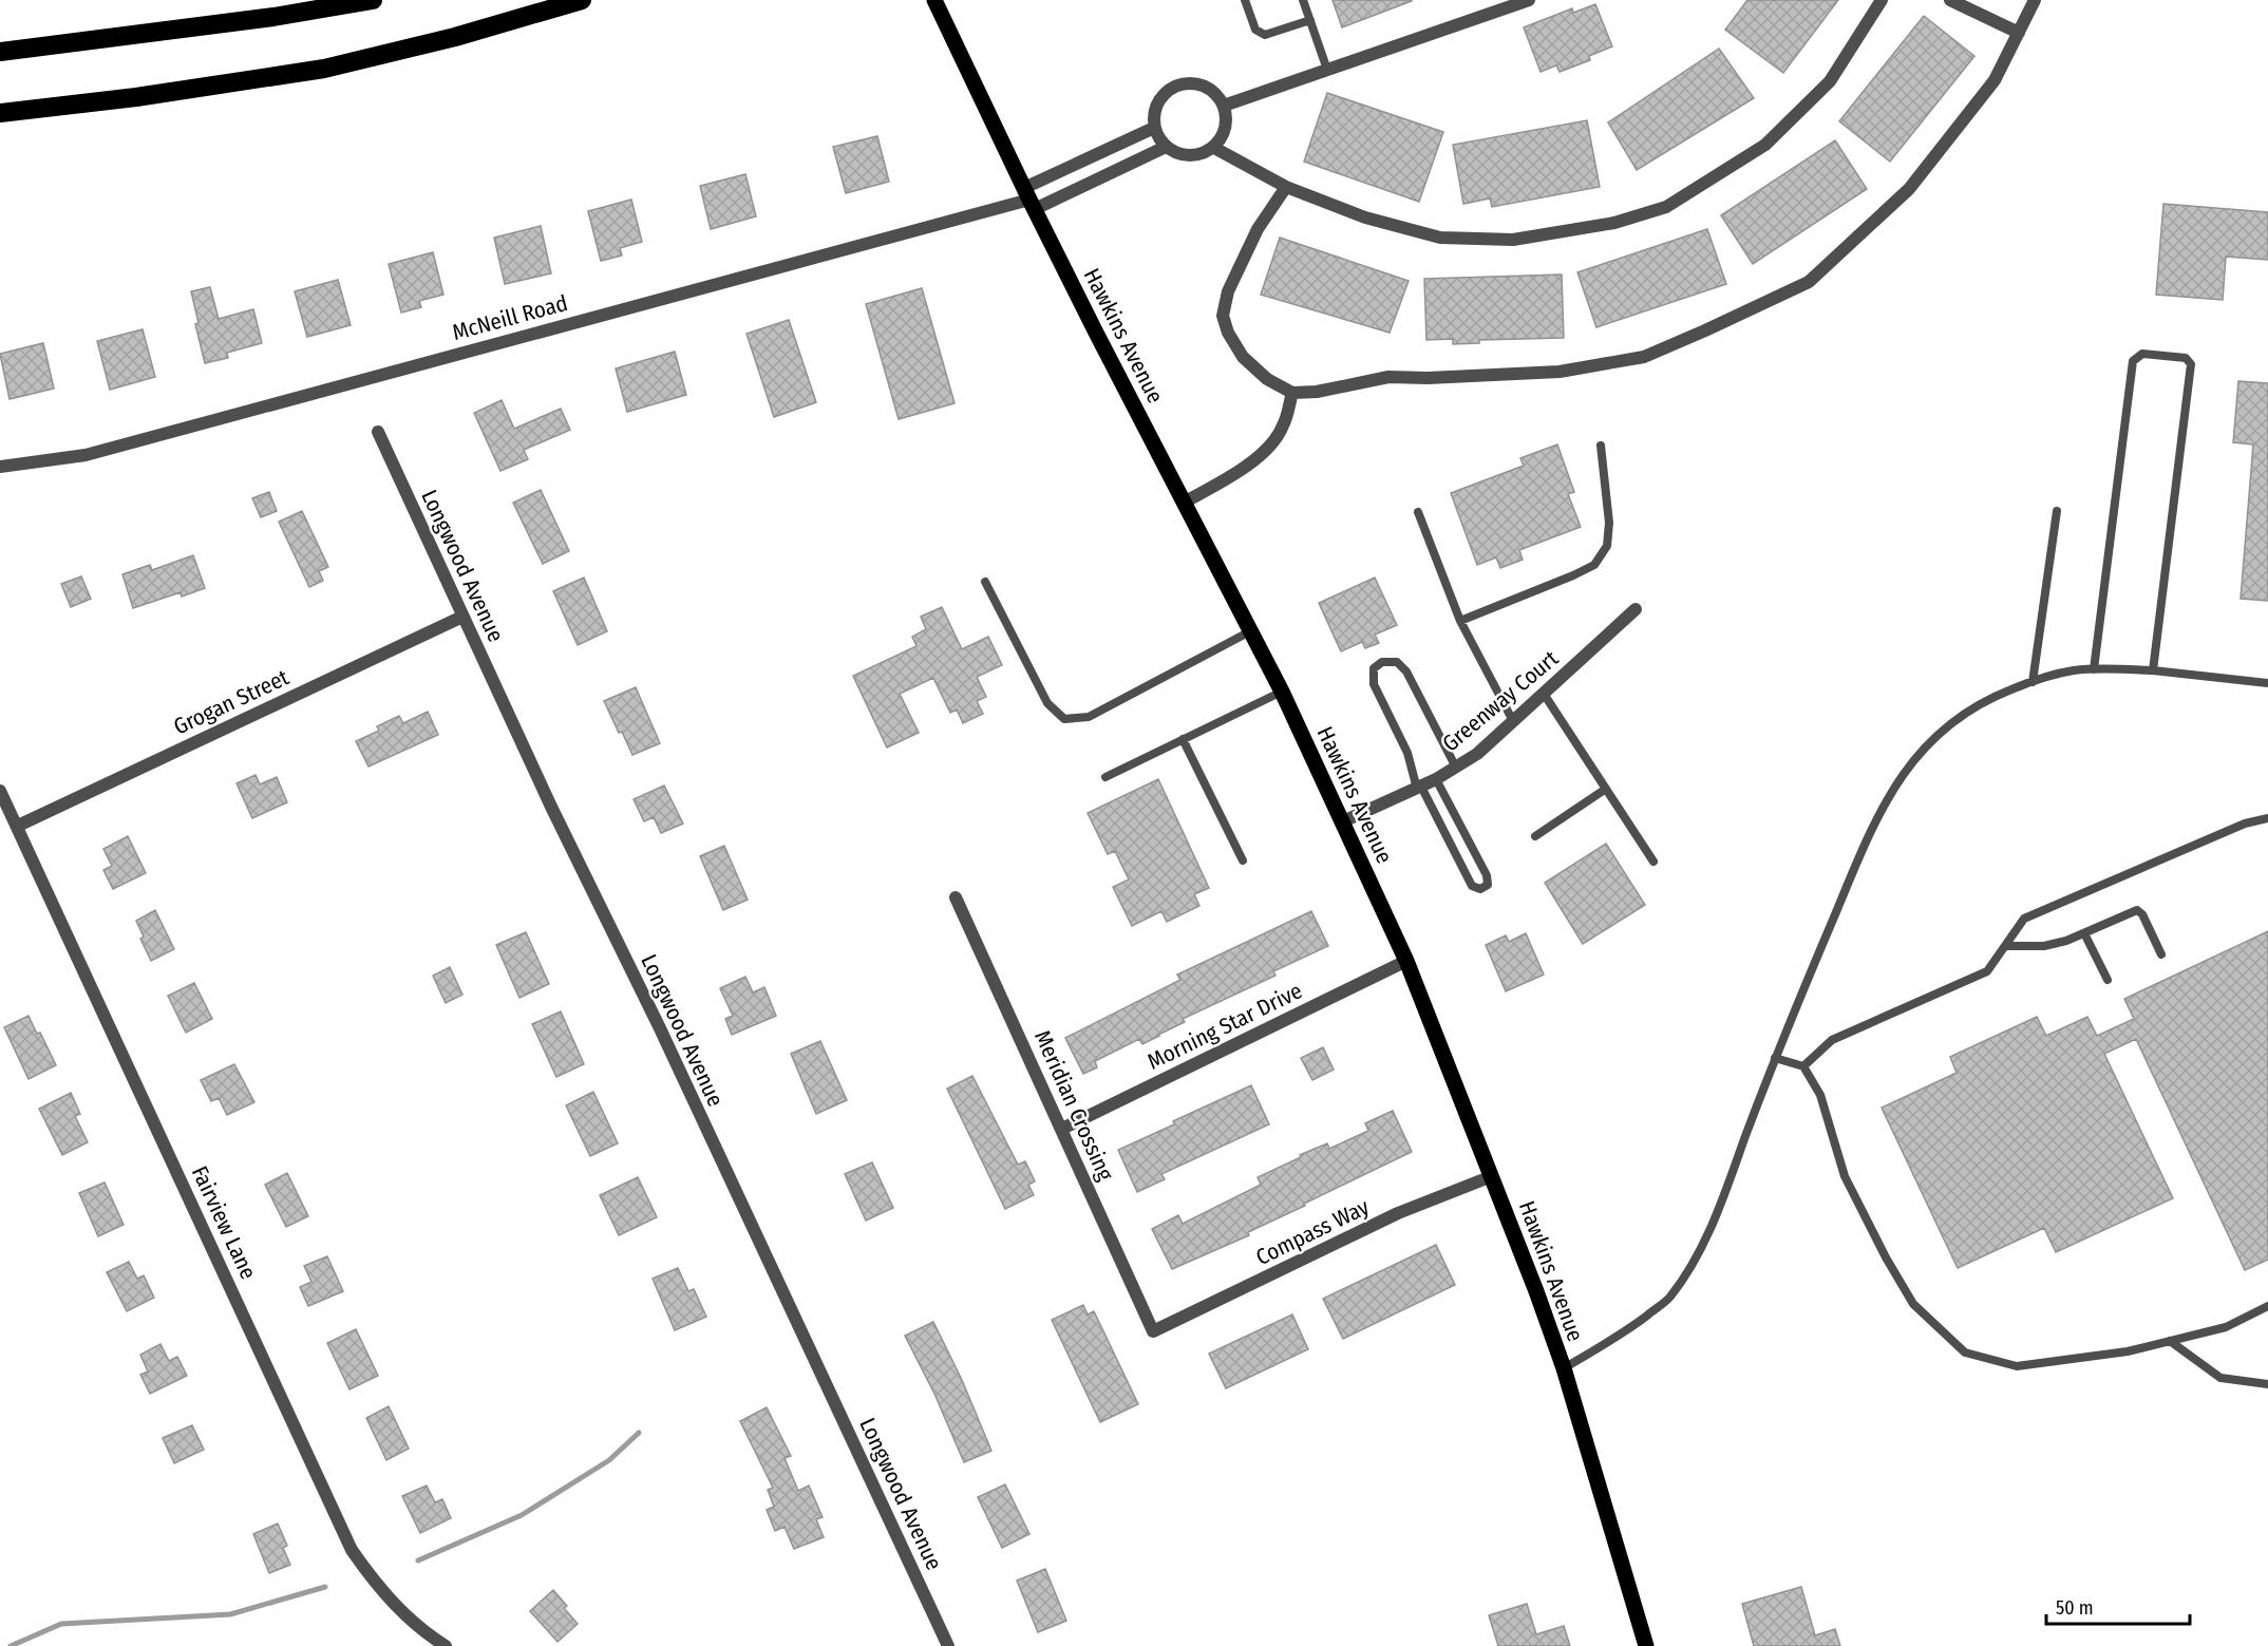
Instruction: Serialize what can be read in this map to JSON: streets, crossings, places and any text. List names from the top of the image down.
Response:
{
  "streets": {
    "main road": ["Hawkins Avenue"],
    "street": [
      "McNeill Road",
      "Longwood Avenue",
      "Greenway Court",
      "Grogan Street",
      "Morning Star Drive",
      "Meridian Crossing",
      "Fairview Lane",
      "Compass Way"
    ]
  },
  "crossings": [
    ["McNeill Road", "Hawkins Avenue"],
    ["Hawkins Avenue", "Greenway Court"],
    ["Hawkins Avenue", "Morning Star Drive"],
    ["Hawkins Avenue", "Compass Way"],
    ["Longwood Avenue", "Grogan Street"],
    ["Grogan Street", "Fairview Lane"],
    ["Morning Star Drive", "Meridian Crossing"],
    ["Meridian Crossing", "Compass Way"]
  ],
  "scale_bar": "50 m"
}
